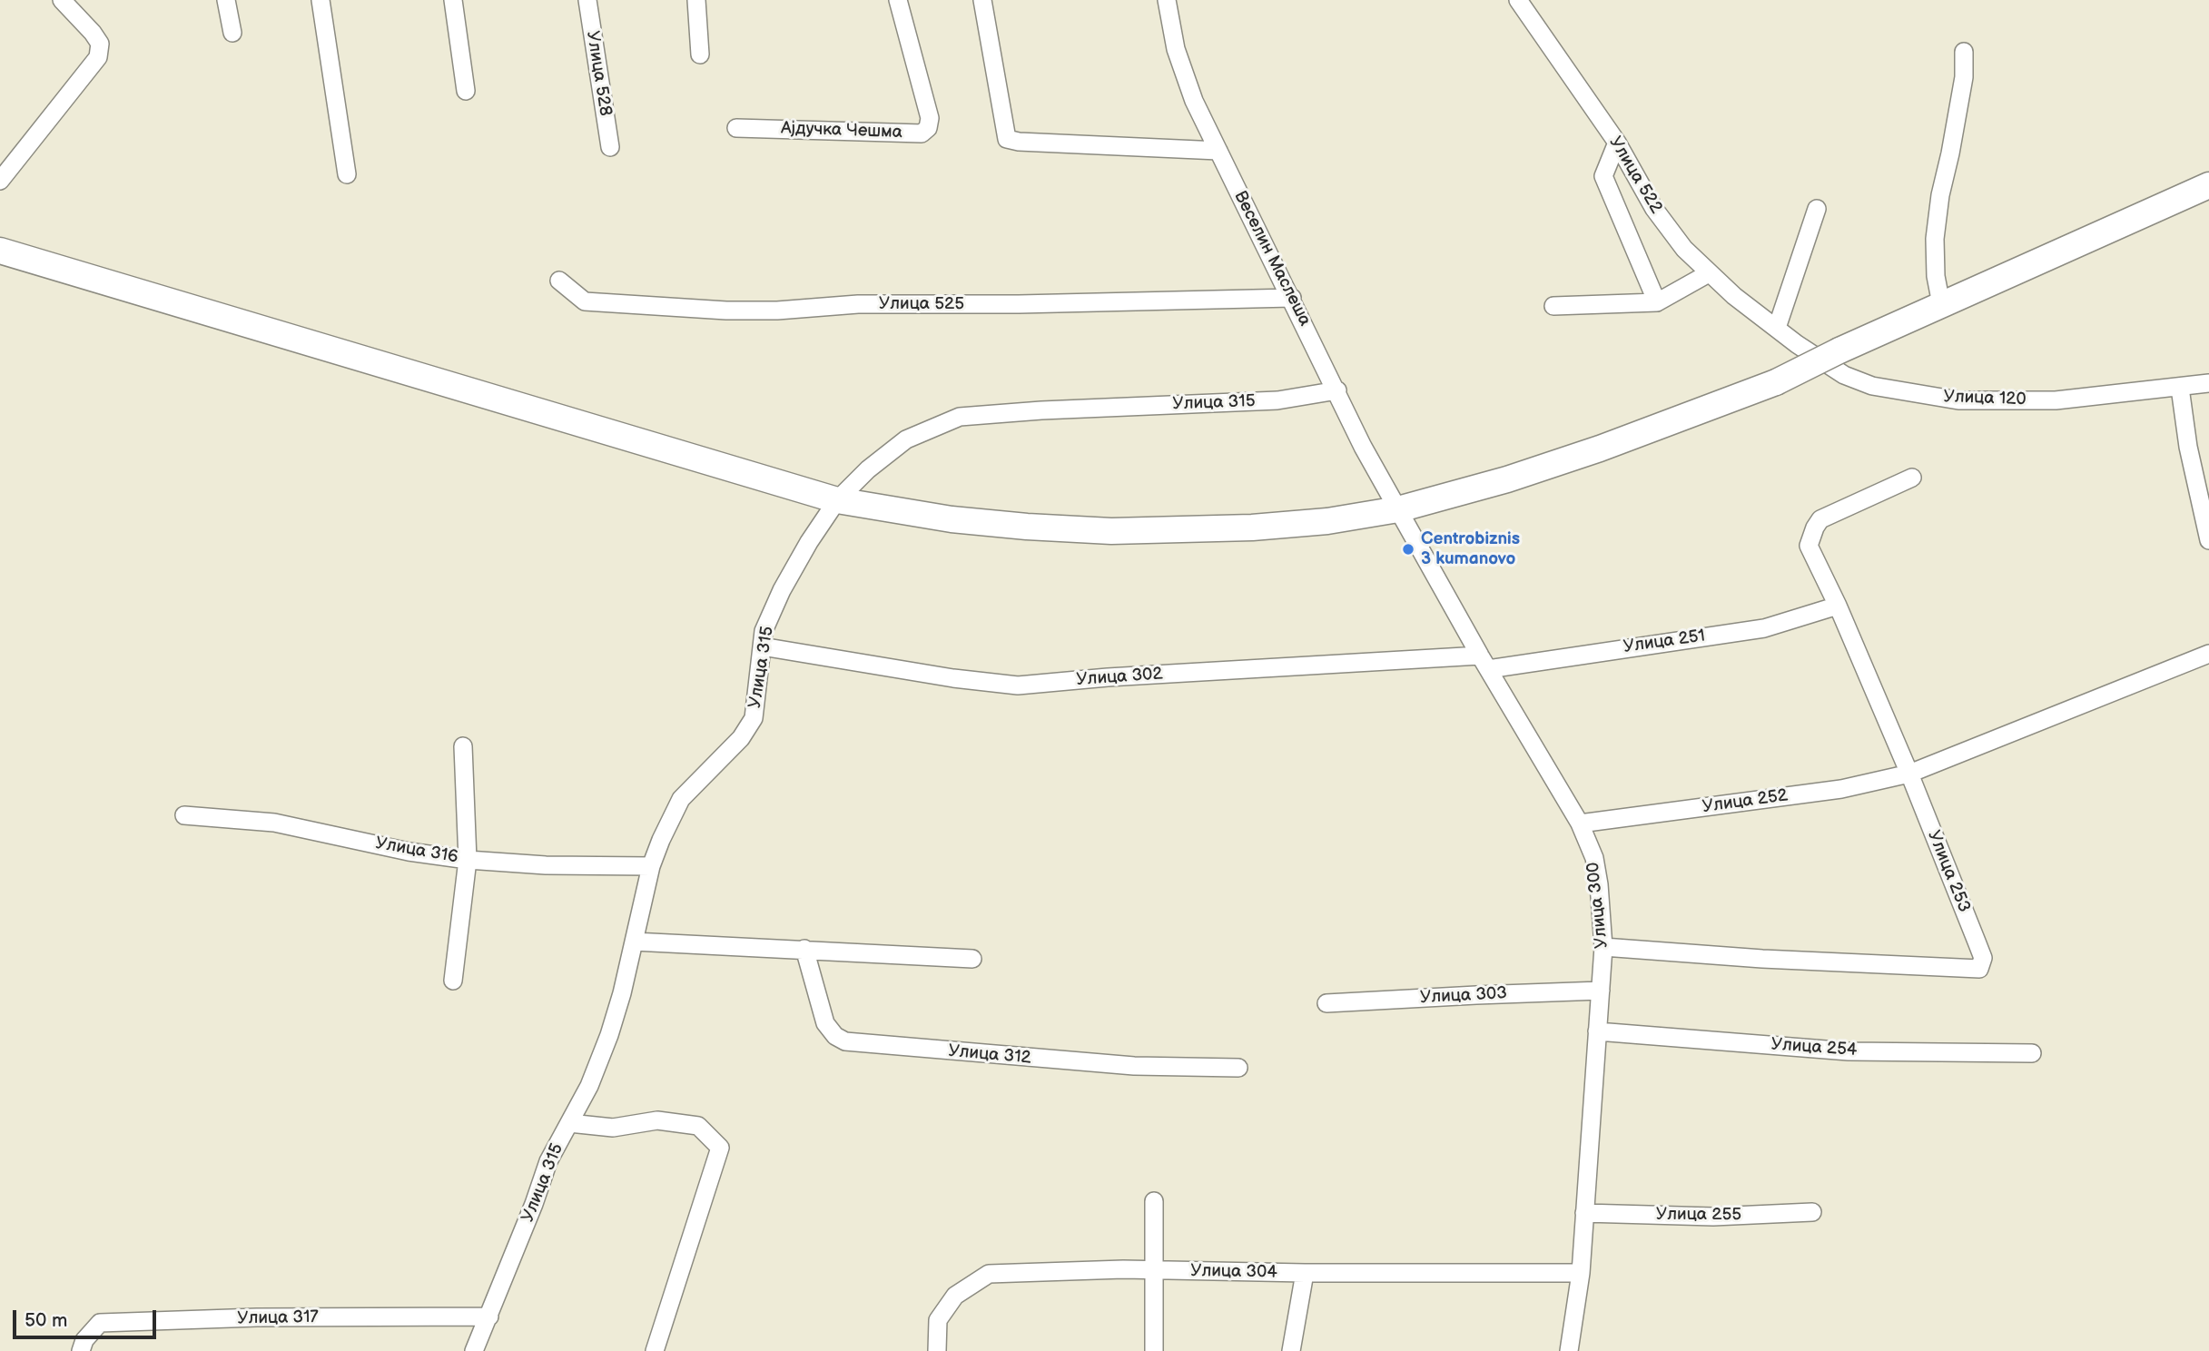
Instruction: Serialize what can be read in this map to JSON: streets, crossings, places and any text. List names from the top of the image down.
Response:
{
  "streets": {
    "street": [
      "Улица 528",
      "Ајдучка Чешма",
      "Улица 522",
      "Веселин Маслеша",
      "Улица 525",
      "Улица 120",
      "Улица 315",
      "Улица 251",
      "Улица 302",
      "Улица 252",
      "Улица 316",
      "Улица 253",
      "Улица 300",
      "Улица 303",
      "Улица 254",
      "Улица 312",
      "Улица 255",
      "Улица 304",
      "Улица 317"
    ]
  },
  "crossings": [
    ["Улица 522", "Улица 120"],
    ["Веселин Маслеша", "Улица 525"],
    ["Веселин Маслеша", "Улица 315"],
    ["Веселин Маслеша", "Улица 300"],
    ["Улица 315", "Улица 302"],
    ["Улица 315", "Улица 316"],
    ["Улица 315", "Улица 317"],
    ["Улица 251", "Улица 302"],
    ["Улица 251", "Улица 300"],
    ["Улица 302", "Улица 300"],
    ["Улица 252", "Улица 253"],
    ["Улица 252", "Улица 300"],
    ["Улица 253", "Улица 300"],
    ["Улица 300", "Улица 303"],
    ["Улица 300", "Улица 254"],
    ["Улица 300", "Улица 255"],
    ["Улица 300", "Улица 304"]
  ],
  "places": ["Centrobiznis 3 kumanovo"],
  "scale_bar": "50 m"
}
